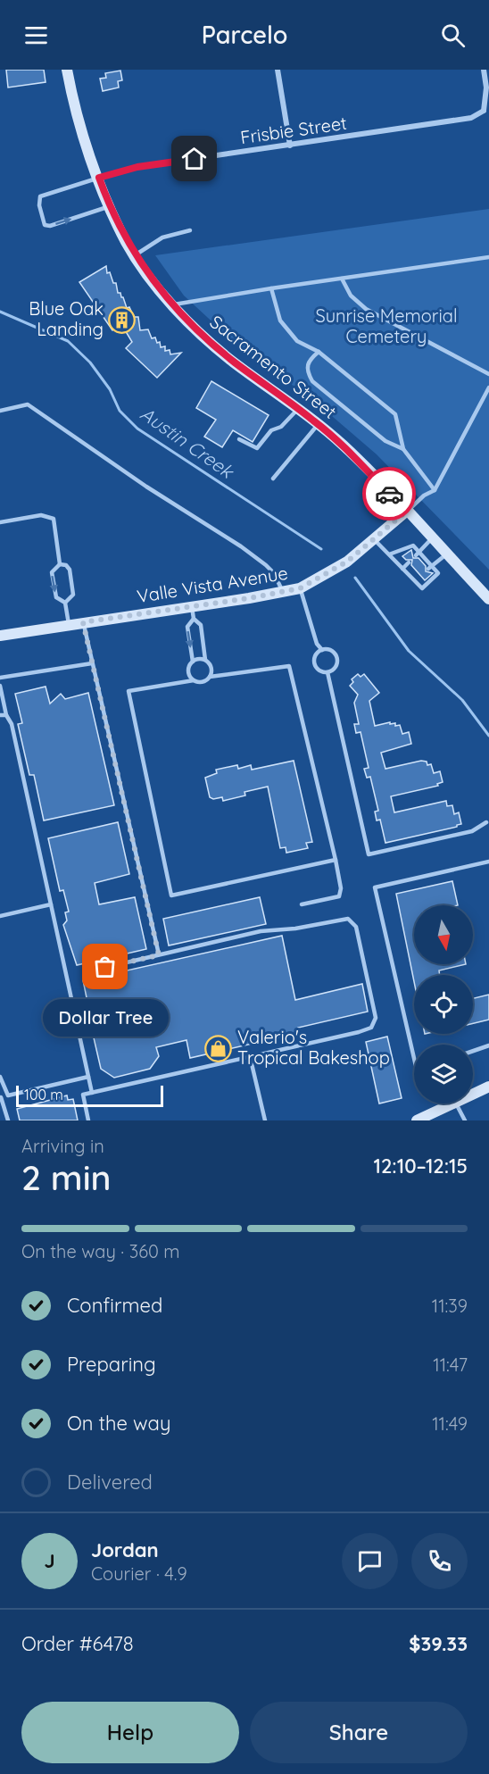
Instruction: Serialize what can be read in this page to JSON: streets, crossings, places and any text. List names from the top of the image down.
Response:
{
  "streets": {
    "main road": ["Sacramento Street", "Valle Vista Avenue"],
    "street": ["Frisbie Street"]
  },
  "crossings": [
    ["Frisbie Street", "Sacramento Street"],
    ["Sacramento Street", "Valle Vista Avenue"]
  ],
  "water": ["Austin Creek"],
  "parks": ["Sunrise Memorial Cemetery"],
  "places": {
    "building": ["Blue Oak Landing"],
    "other": ["Dollar Tree"],
    "shop": ["Valerio's Tropical Bakeshop"]
  },
  "scale_bar": "100 m",
  "north": "bottom",
  "page": {
    "header": "Parcelo",
    "bubble": "Dollar Tree",
    "scale": "100 m",
    "heading": ["2 min", "Arriving in", "12:10–12:15"],
    "panel": [
      "Jordan",
      "Courier · 4.9",
      "Order #6478",
      "$39.33"
    ],
    "bar": "On the way · 360 m",
    "list": [
      ["Confirmed", "11:39"],
      ["Preparing", "11:47"],
      ["On the way", "11:49"],
      "Delivered"
    ],
    "round": "J",
    "buttons": ["Help", "Share"]
  }
}
